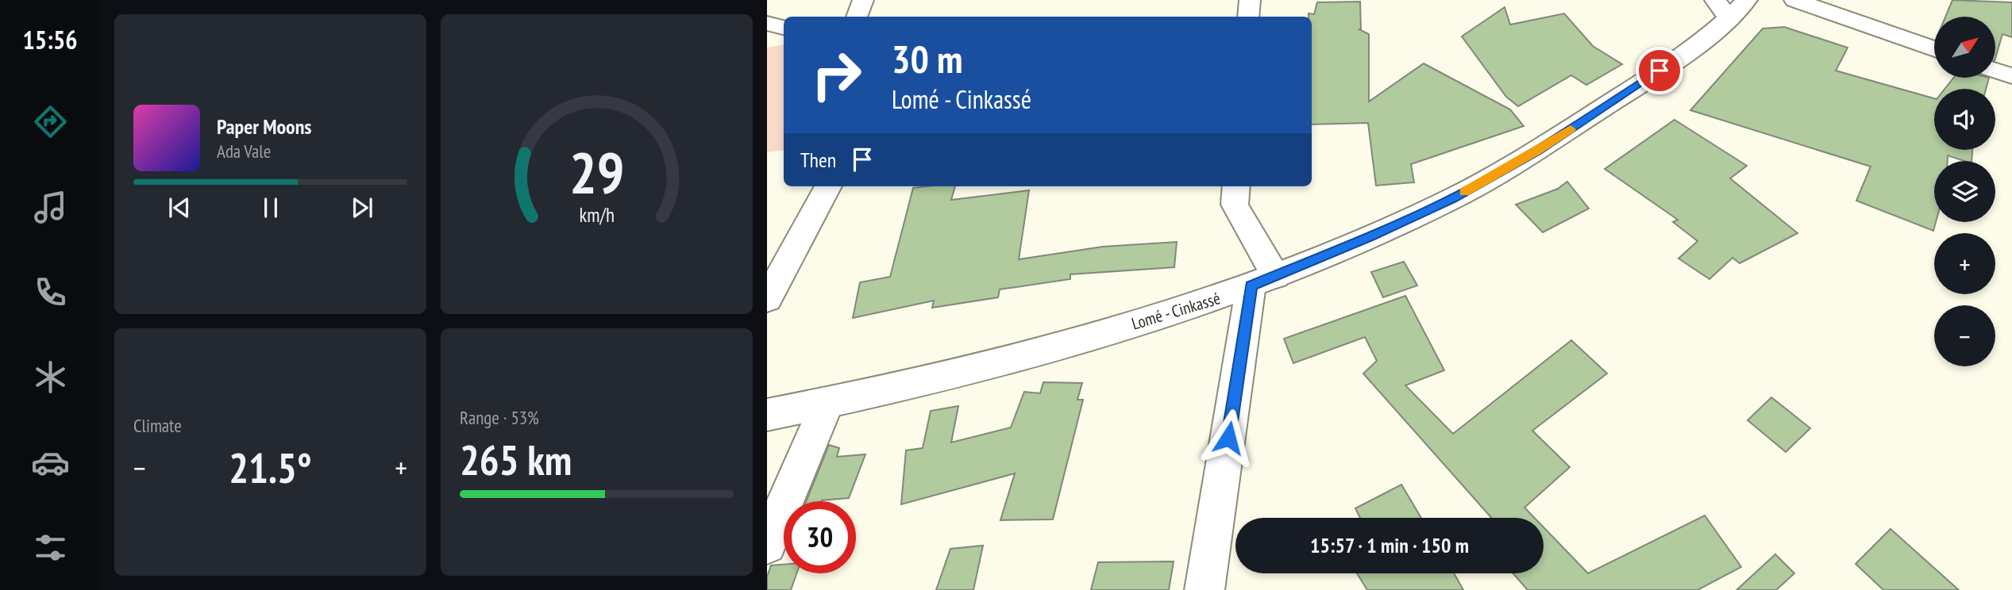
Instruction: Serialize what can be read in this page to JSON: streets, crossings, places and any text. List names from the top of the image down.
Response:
{
  "streets": {
    "main road": ["Lomé - Cinkassé"]
  },
  "north": "top right",
  "page": {
    "tabs": "15:56",
    "map_buttons": ["+", "−"],
    "turn": ["30 m", "Lomé - Cinkassé"],
    "song": ["Paper Moons", "Ada Vale"],
    "then": "Then",
    "tile": [
      "Climate",
      ["Range · 53%", "265 km"]
    ],
    "heat": ["−", "21.5°", "+"],
    "limit": "30",
    "trip": "15:57 · 1 min · 150 m",
    "gauge": ["29", "km/h"]
  }
}
